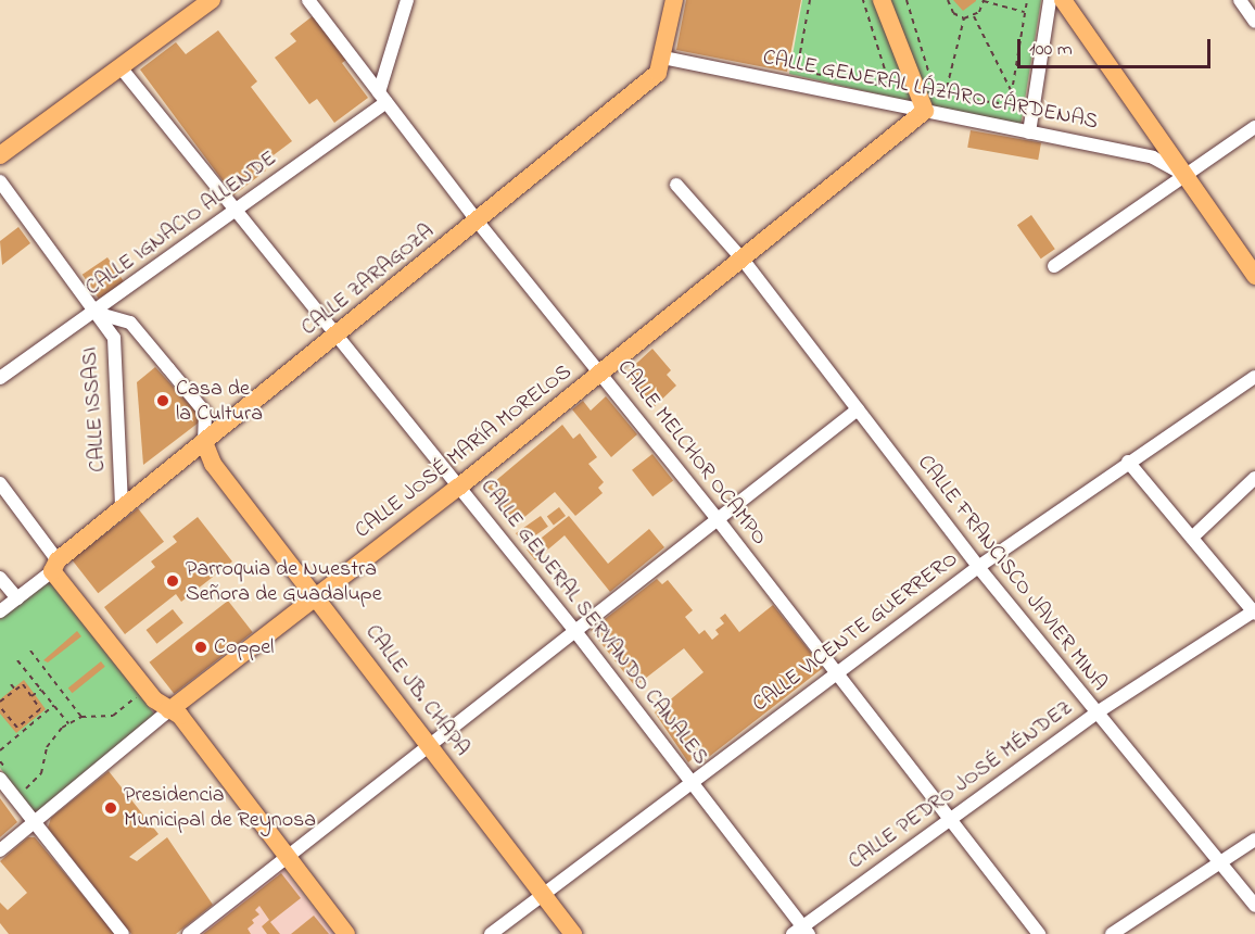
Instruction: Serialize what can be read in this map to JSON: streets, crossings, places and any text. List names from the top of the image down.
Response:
{
  "streets": {
    "main road": ["CALLE ZARAGOZA", "CALLE JOSÉ MARÍA MORELOS", "CALLE JB. CHAPA"],
    "street": [
      "CALLE GENERAL LÁZARO CÁRDENAS",
      "CALLE IGNACIO ALLENDE",
      "CALLE ISSASI",
      "CALLE MELCHOR OCAMPO",
      "CALLE FRANCISCO JAVIER MINA",
      "CALLE GENERAL SERVANDO CANALES",
      "CALLE VICENTE GUERRERO",
      "CALLE PEDRO JOSÉ MÉNDEZ"
    ]
  },
  "crossings": [
    ["CALLE GENERAL LÁZARO CÁRDENAS", "CALLE ZARAGOZA"],
    ["CALLE GENERAL LÁZARO CÁRDENAS", "CALLE JOSÉ MARÍA MORELOS"],
    ["CALLE IGNACIO ALLENDE", "CALLE ISSASI"],
    ["CALLE IGNACIO ALLENDE", "CALLE MELCHOR OCAMPO"],
    ["CALLE IGNACIO ALLENDE", "CALLE GENERAL SERVANDO CANALES"],
    ["CALLE ZARAGOZA", "CALLE ISSASI"],
    ["CALLE ZARAGOZA", "CALLE MELCHOR OCAMPO"],
    ["CALLE ZARAGOZA", "CALLE GENERAL SERVANDO CANALES"],
    ["CALLE ZARAGOZA", "CALLE JB. CHAPA"],
    ["CALLE JOSÉ MARÍA MORELOS", "CALLE MELCHOR OCAMPO"],
    ["CALLE JOSÉ MARÍA MORELOS", "CALLE FRANCISCO JAVIER MINA"],
    ["CALLE JOSÉ MARÍA MORELOS", "CALLE GENERAL SERVANDO CANALES"],
    ["CALLE JOSÉ MARÍA MORELOS", "CALLE JB. CHAPA"],
    ["CALLE MELCHOR OCAMPO", "CALLE VICENTE GUERRERO"],
    ["CALLE MELCHOR OCAMPO", "CALLE PEDRO JOSÉ MÉNDEZ"],
    ["CALLE FRANCISCO JAVIER MINA", "CALLE VICENTE GUERRERO"],
    ["CALLE FRANCISCO JAVIER MINA", "CALLE PEDRO JOSÉ MÉNDEZ"],
    ["CALLE GENERAL SERVANDO CANALES", "CALLE VICENTE GUERRERO"],
    ["CALLE GENERAL SERVANDO CANALES", "CALLE PEDRO JOSÉ MÉNDEZ"],
    ["CALLE VICENTE GUERRERO", "CALLE JB. CHAPA"]
  ],
  "places": [
    "Casa de la Cultura",
    "Parroquia de Nuestra Señora de Guadalupe",
    "Coppel",
    "Presidencia Municipal de Reynosa"
  ],
  "scale_bar": "100 m"
}
